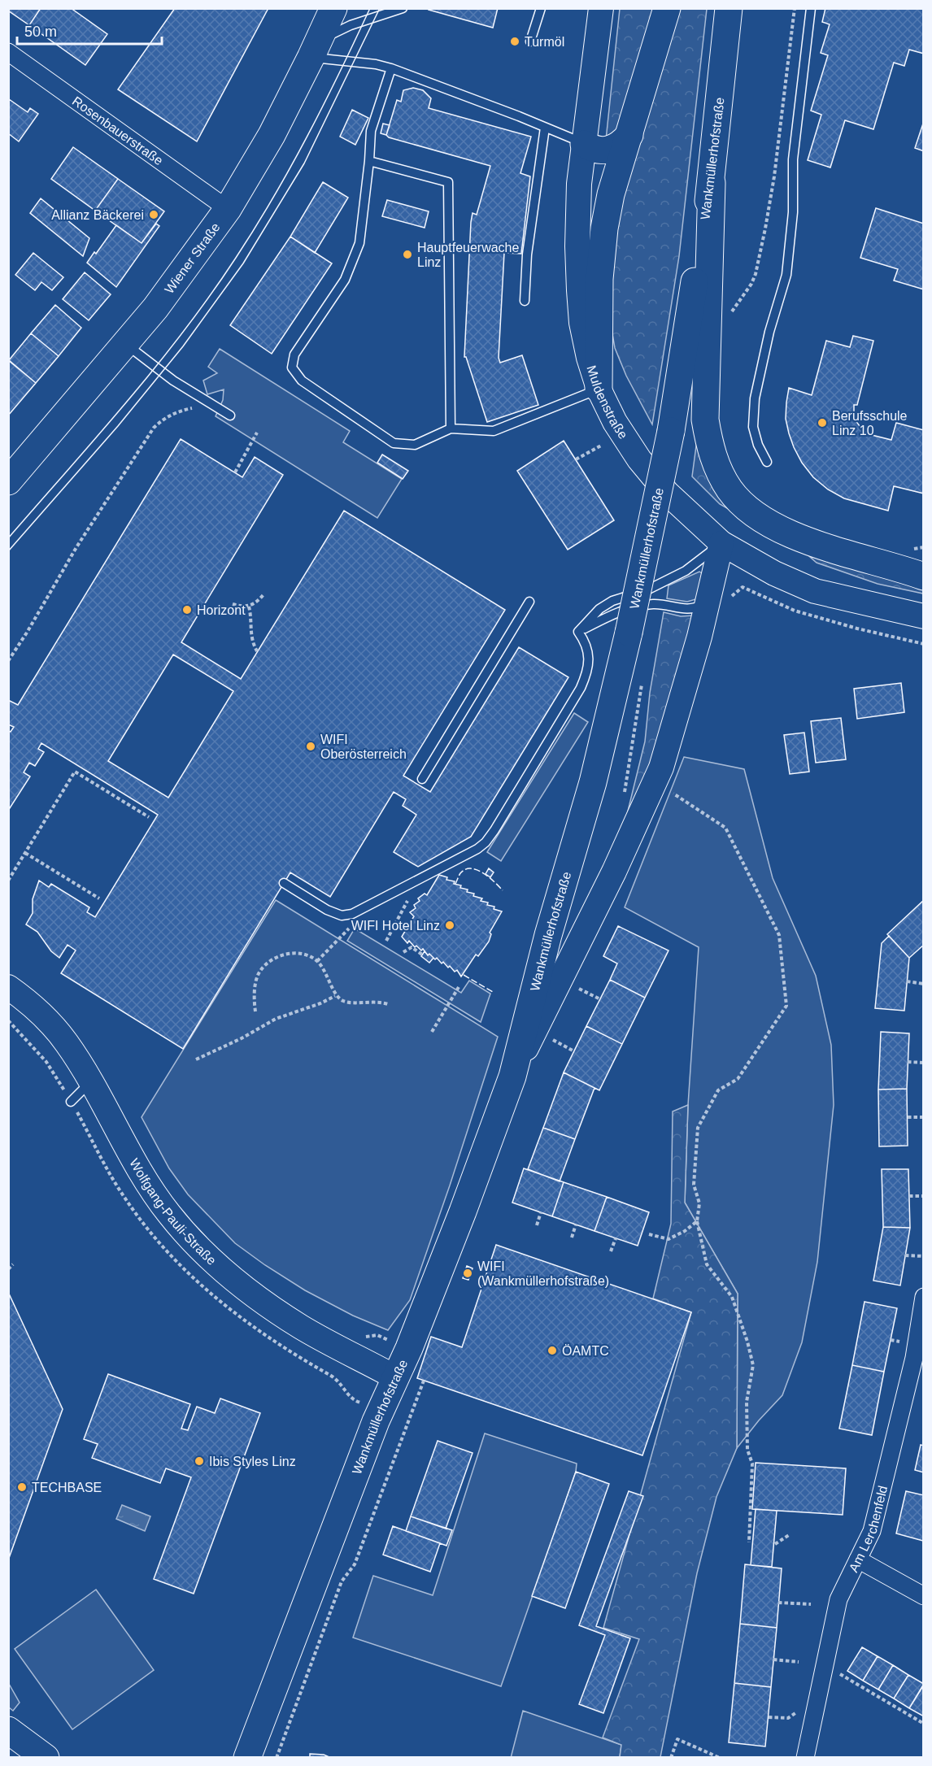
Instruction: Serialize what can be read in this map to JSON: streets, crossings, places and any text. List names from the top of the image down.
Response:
{
  "streets": {
    "main road": [
      "Wankmüllerhofstraße",
      "Wiener Straße",
      "Muldenstraße",
      "Wolfgang-Pauli-Straße"
    ],
    "street": ["Rosenbauerstraße", "Am Lerchenfeld"]
  },
  "crossings": [
    ["Rosenbauerstraße", "Wiener Straße"],
    ["Wankmüllerhofstraße", "Muldenstraße"],
    ["Wankmüllerhofstraße", "Wolfgang-Pauli-Straße"]
  ],
  "places": [
    "Turmöl",
    "Allianz Bäckerei",
    "Hauptfeuerwache Linz",
    "Berufsschule Linz 10",
    "Horizont",
    "WIFI Oberösterreich",
    "WIFI Hotel Linz",
    "WIFI (Wankmüllerhofstraße)",
    "ÖAMTC",
    "Ibis Styles Linz",
    "TECHBASE"
  ],
  "scale_bar": "50 m"
}
